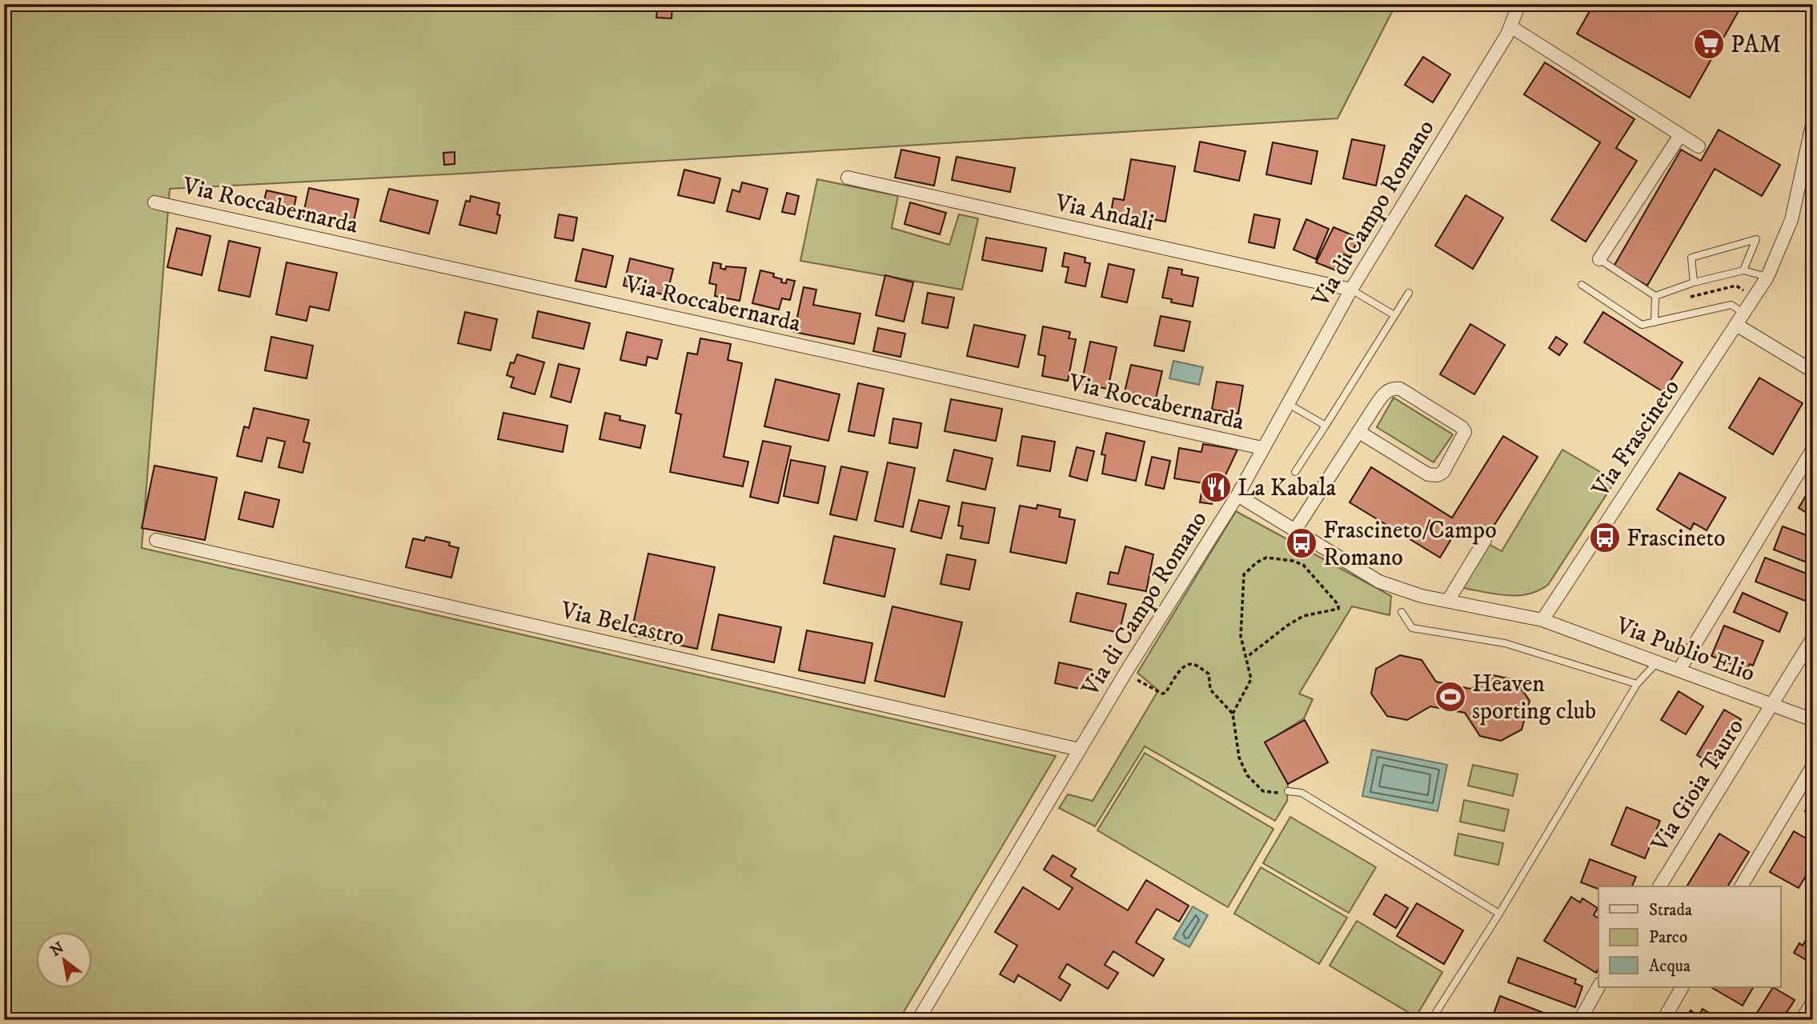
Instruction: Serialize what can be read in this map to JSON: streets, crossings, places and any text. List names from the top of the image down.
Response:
{
  "streets": {
    "street": [
      "Via Roccabernarda",
      "Via Andali",
      "Via di Campo Romano",
      "Via Frascineto",
      "Via Belcastro",
      "Via Publio Elio",
      "Via Gioia Tauro"
    ]
  },
  "crossings": [
    ["Via Roccabernarda", "Via di Campo Romano"],
    ["Via Andali", "Via di Campo Romano"],
    ["Via di Campo Romano", "Via Belcastro"],
    ["Via Frascineto", "Via Publio Elio"],
    ["Via Publio Elio", "Via Gioia Tauro"]
  ],
  "places": {
    "supermarket": ["PAM"],
    "restaurant": ["La Kabala"],
    "bus stop": ["Frascineto", "Frascineto/Campo Romano"],
    "sports": ["Heaven sporting club"]
  },
  "legend": ["Strada", "Parco", "Acqua"],
  "north": "top left"
}
